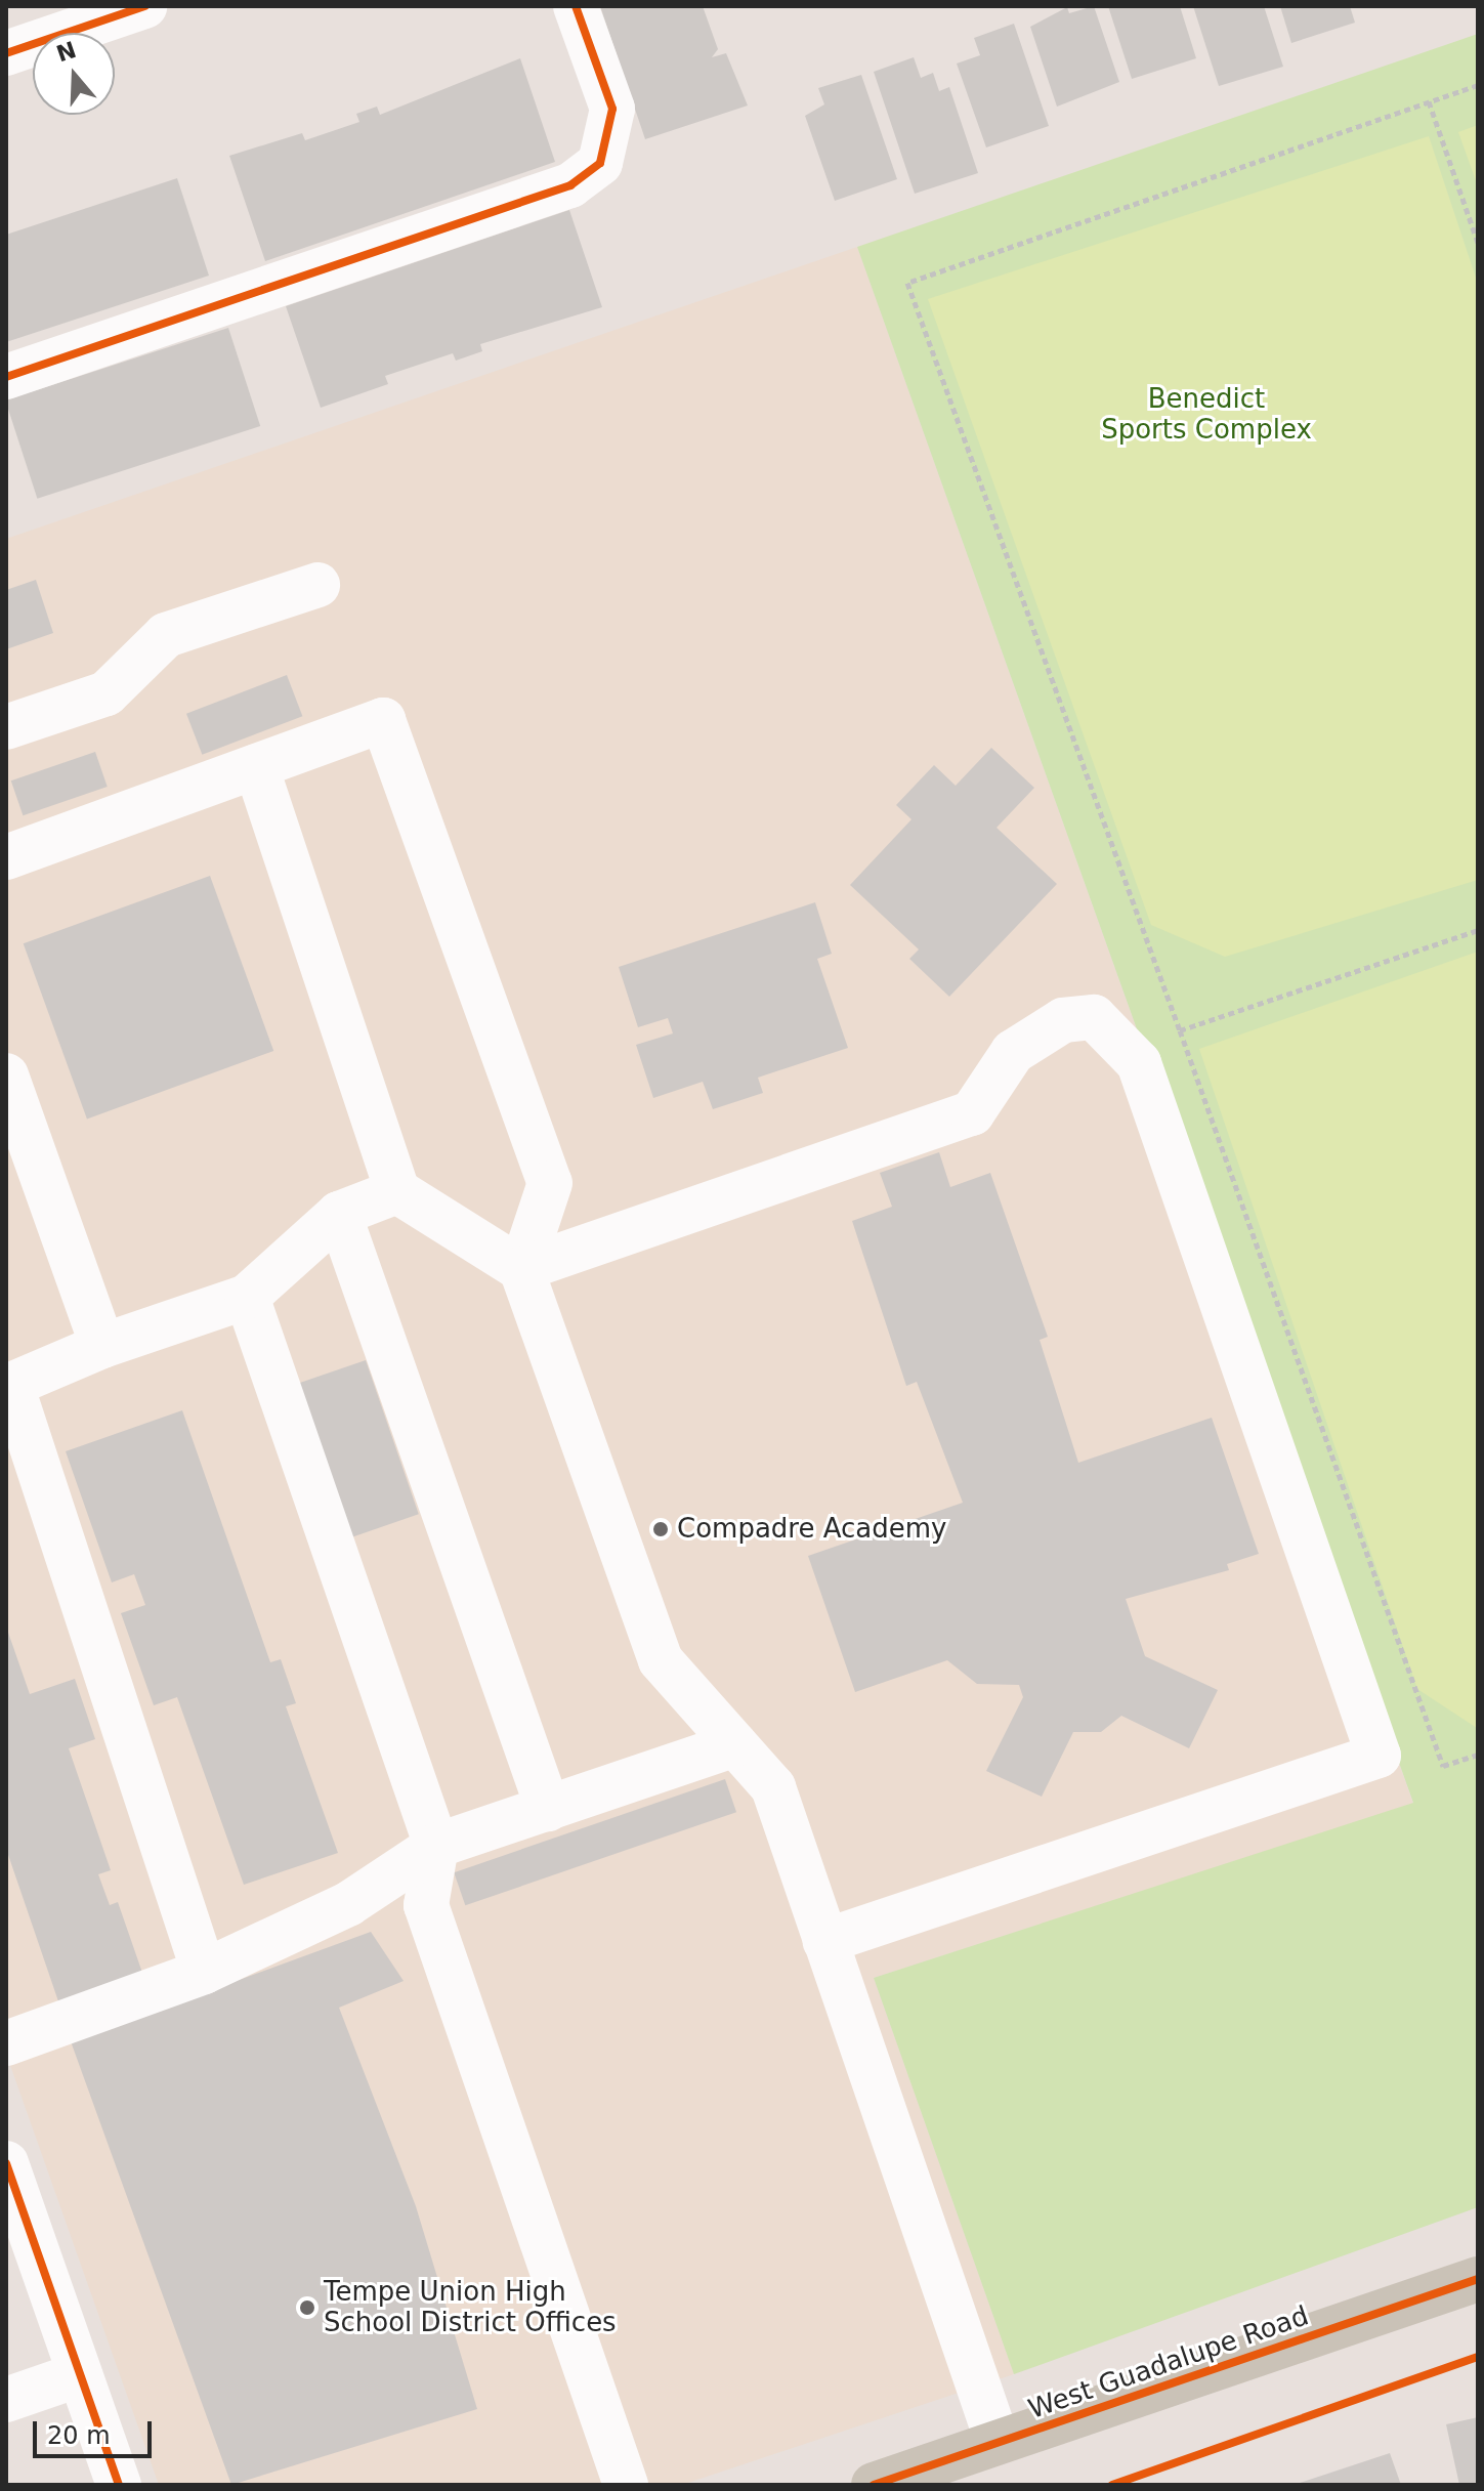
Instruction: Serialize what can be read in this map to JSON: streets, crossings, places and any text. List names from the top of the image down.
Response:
{
  "streets": {
    "main road": ["West Guadalupe Road"]
  },
  "parks": ["Benedict Sports Complex"],
  "places": ["Compadre Academy", "Tempe Union High School District Offices"],
  "scale_bar": "20 m",
  "north": "top"
}
